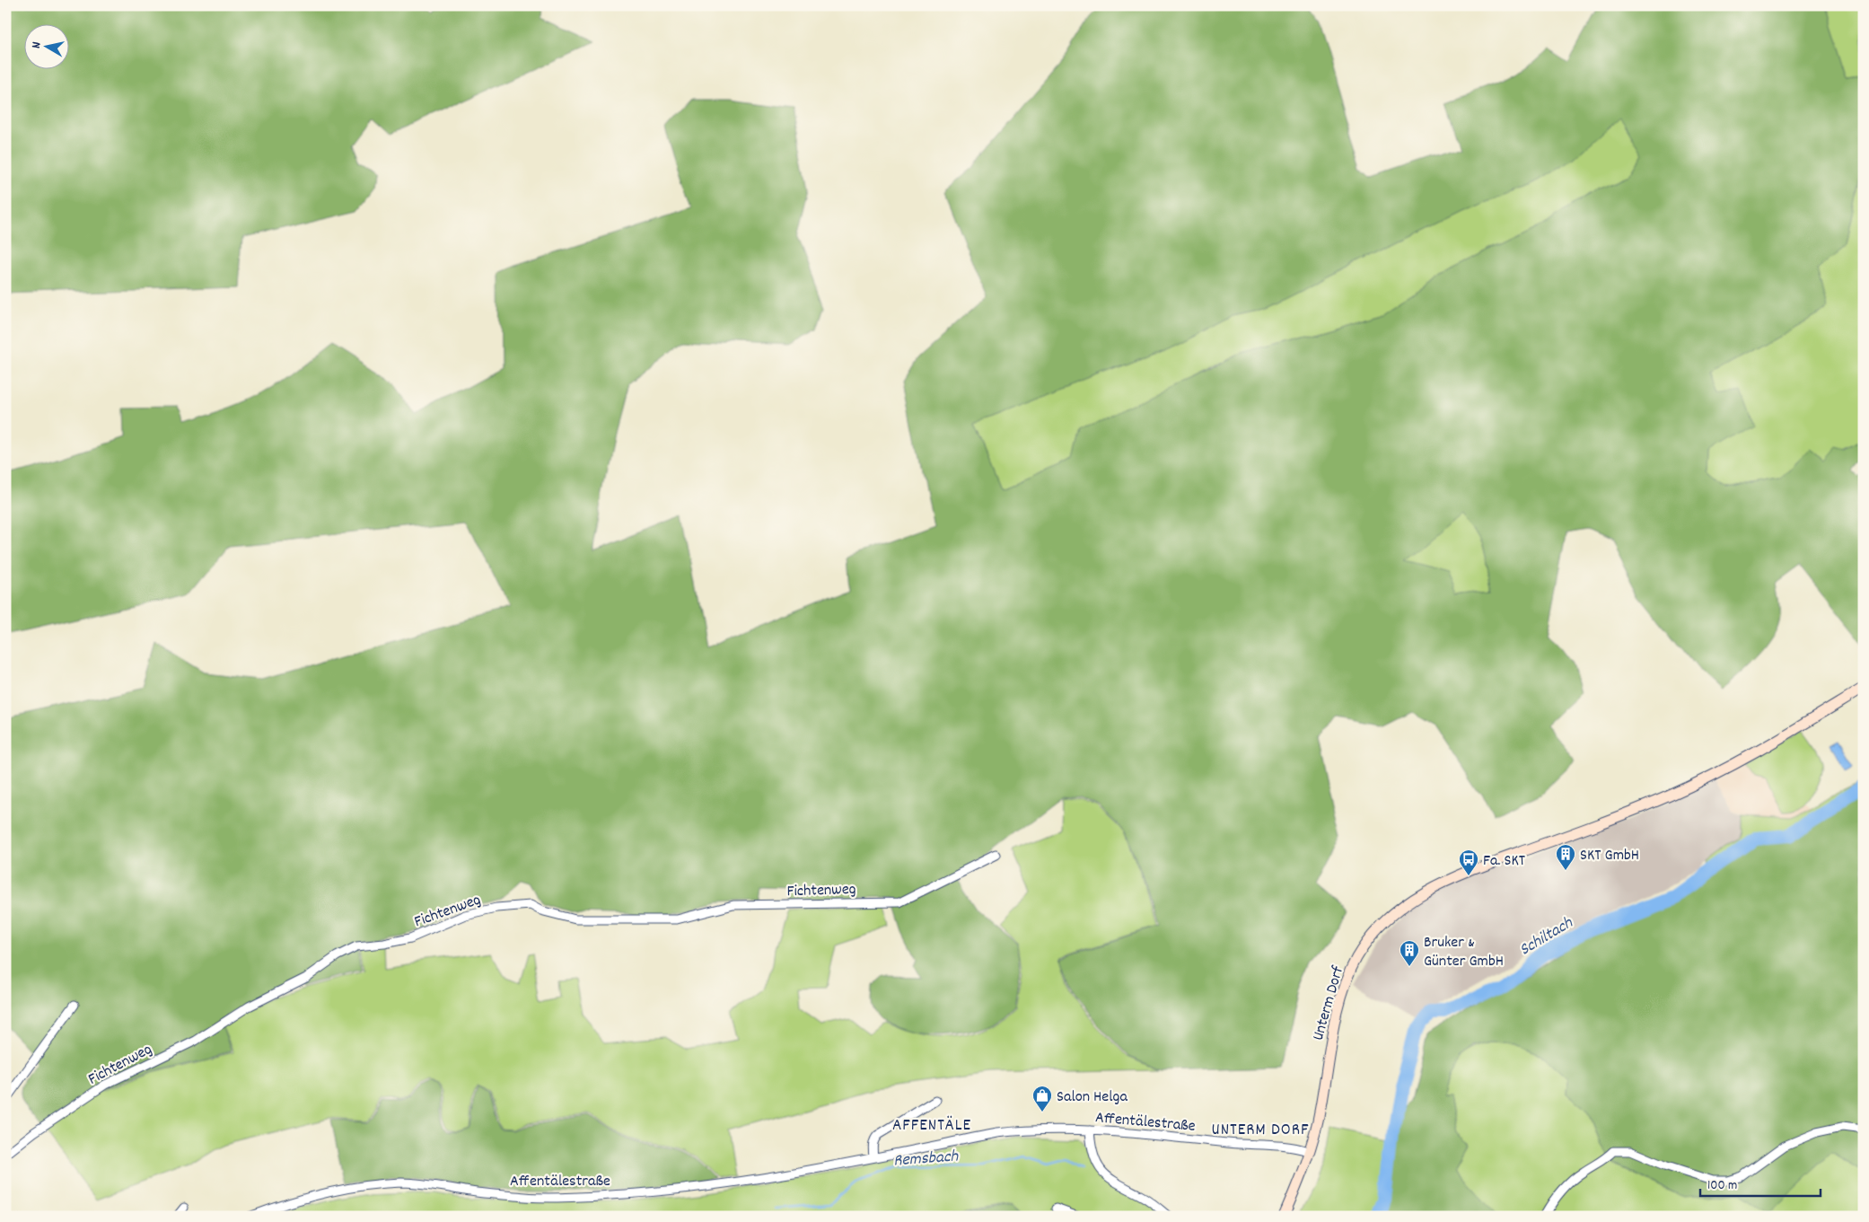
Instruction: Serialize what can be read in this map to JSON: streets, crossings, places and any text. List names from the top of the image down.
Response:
{
  "streets": {
    "main road": ["Unterm Dorf"],
    "street": ["Fichtenweg", "Affentälestraße"]
  },
  "crossings": [
    ["Unterm Dorf", "Affentälestraße"]
  ],
  "districts": ["AFFENTÄLE", "UNTERM DORF"],
  "water": ["Schiltach", "Remsbach"],
  "places": {
    "building": ["SKT GmbH", "Bruker & Günter GmbH"],
    "bus stop": ["Fa. SKT"],
    "shop": ["Salon Helga"]
  },
  "scale_bar": "100 m",
  "north": "left"
}
